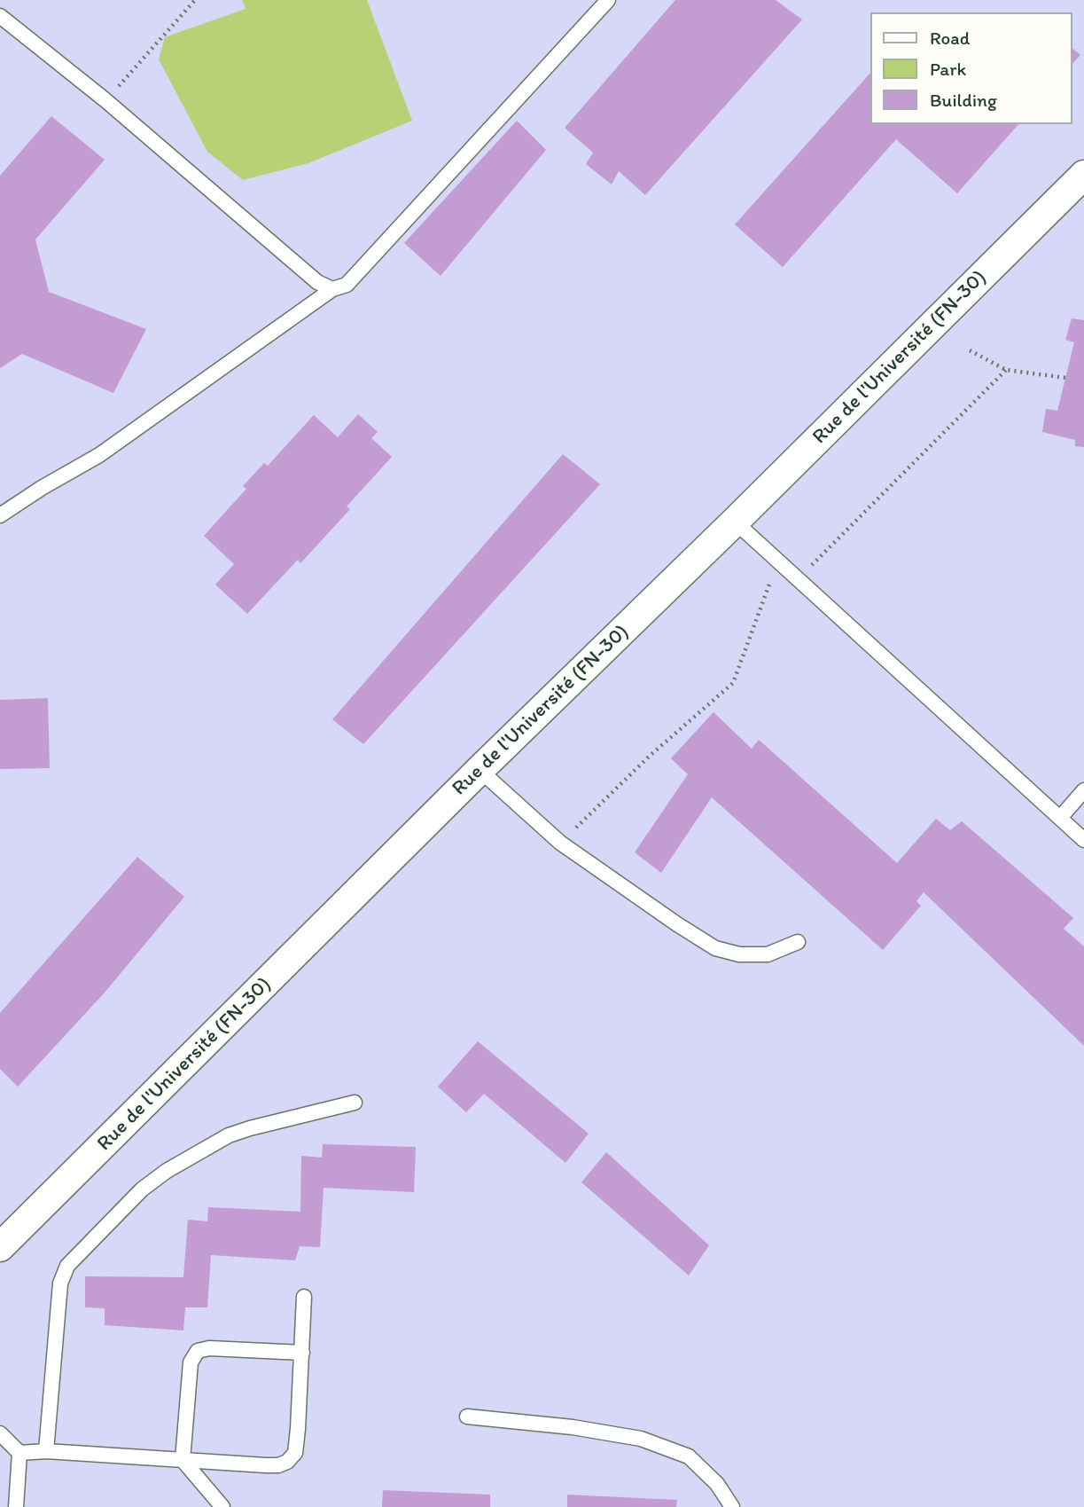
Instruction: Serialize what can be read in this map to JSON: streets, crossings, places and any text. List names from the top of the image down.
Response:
{
  "streets": {
    "street": ["Rue de l'Université (FN-30)"]
  },
  "legend": ["Road", "Park", "Building"]
}
